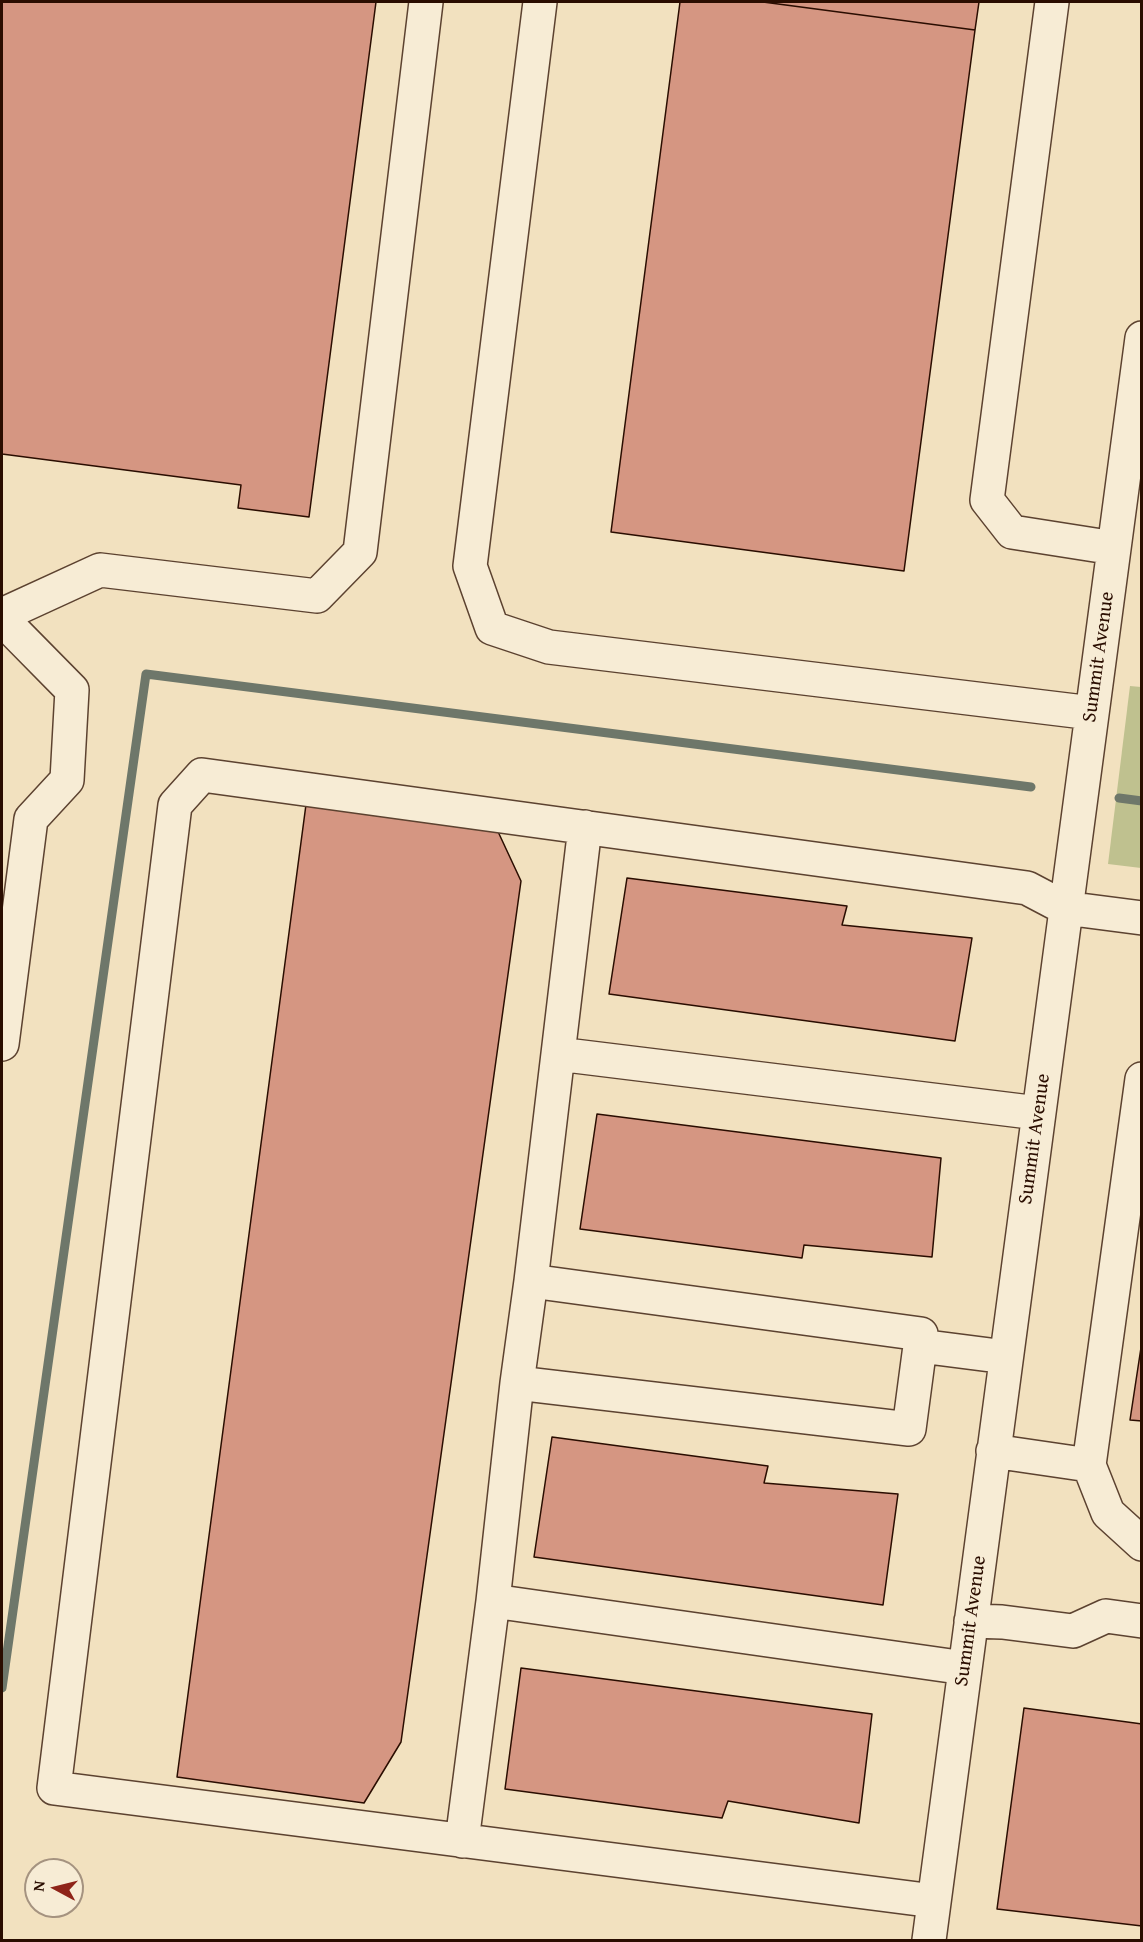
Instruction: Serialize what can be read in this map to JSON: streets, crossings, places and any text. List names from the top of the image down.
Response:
{
  "streets": {
    "street": ["Summit Avenue"]
  },
  "north": "left"
}
